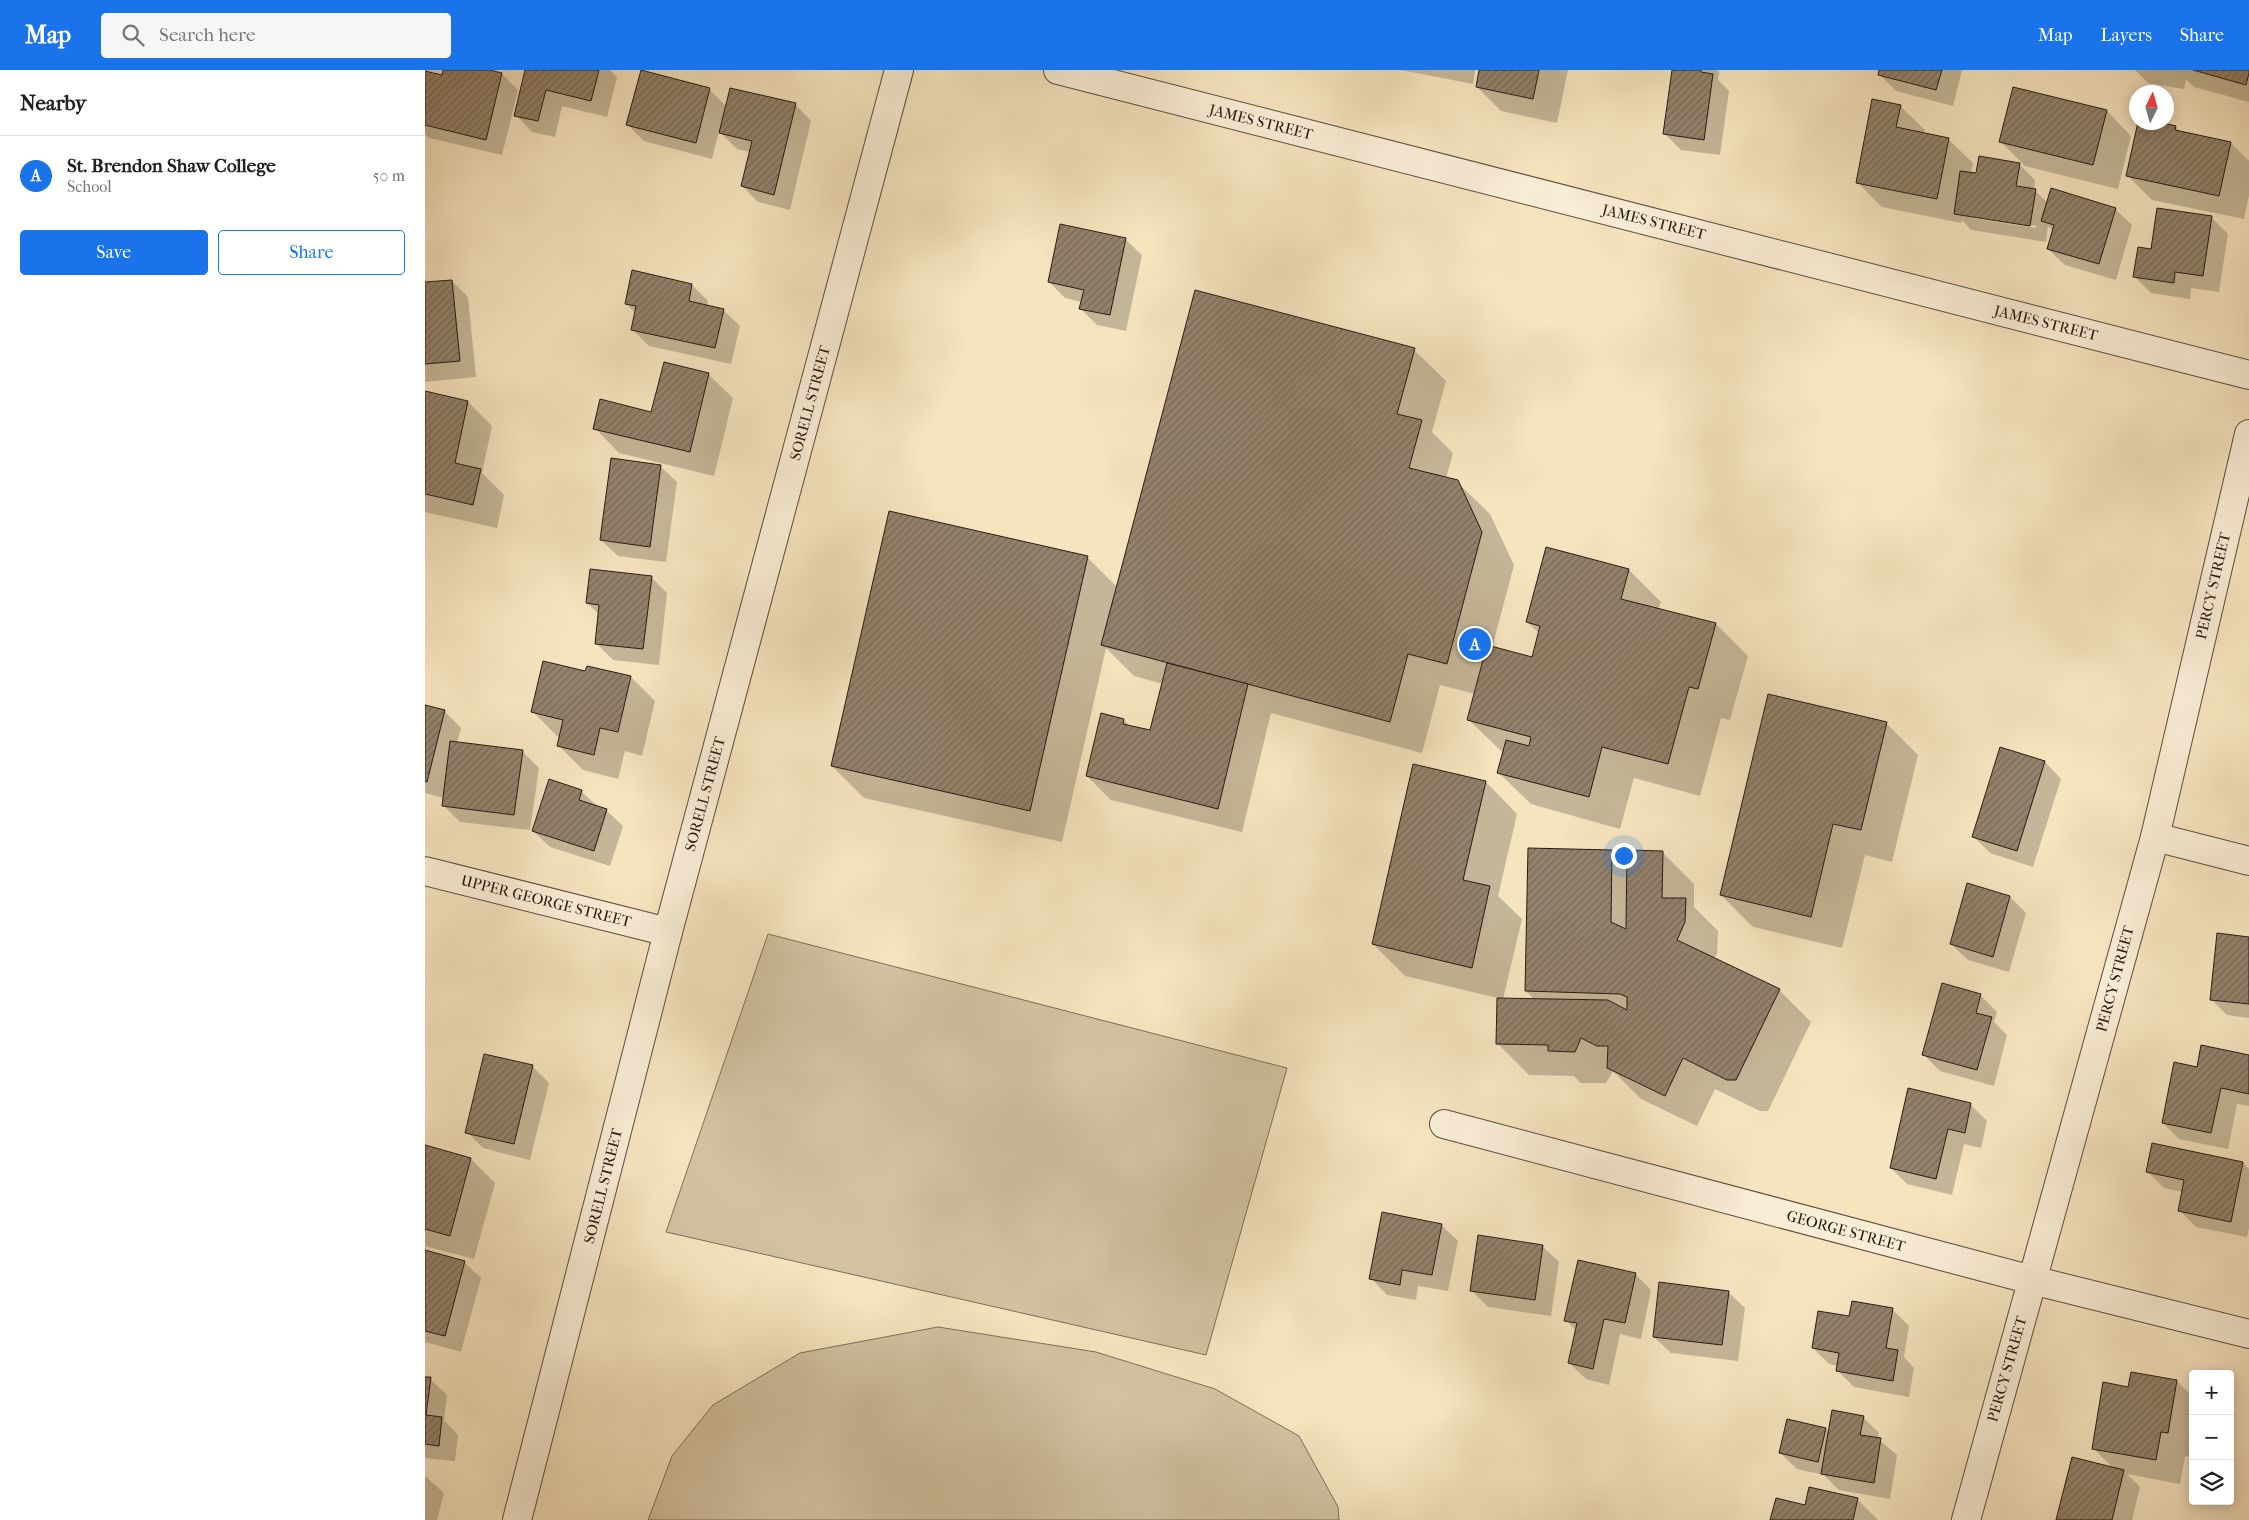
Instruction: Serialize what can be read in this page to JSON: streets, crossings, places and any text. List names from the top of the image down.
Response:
{
  "streets": {
    "street": [
      "JAMES STREET",
      "SORELL STREET",
      "PERCY STREET",
      "UPPER GEORGE STREET",
      "GEORGE STREET"
    ]
  },
  "crossings": [
    ["SORELL STREET", "UPPER GEORGE STREET"],
    ["PERCY STREET", "GEORGE STREET"]
  ],
  "north": "top",
  "page": {
    "header": "Map",
    "search": "Search here",
    "nav": ["Map", "Layers", "Share"],
    "heading": "Nearby",
    "list": [
      {
        "mark": "A",
        "name": "St. Brendon Shaw College",
        "note": "School",
        "value": "50 m"
      }
    ],
    "buttons": ["Save", "Share"],
    "pins": "A",
    "map_buttons": ["+", "−"]
  }
}
